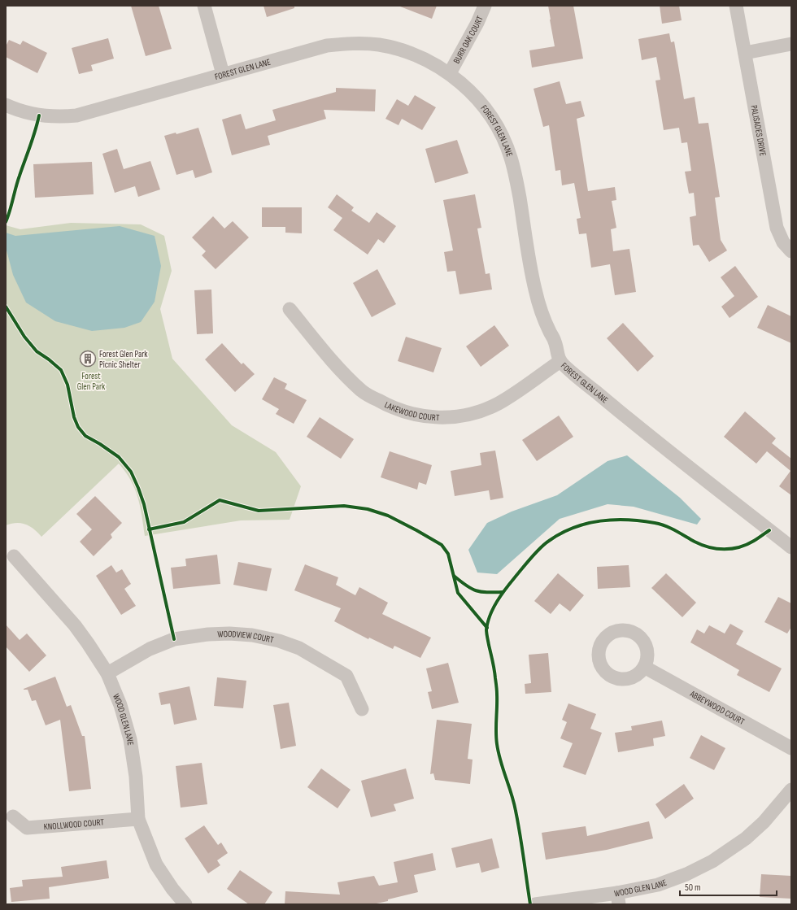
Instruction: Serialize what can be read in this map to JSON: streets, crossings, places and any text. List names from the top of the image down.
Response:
{
  "streets": {
    "street": [
      "BURR OAK COURT",
      "FOREST GLEN LANE",
      "PALISADES DRIVE",
      "LAKEWOOD COURT",
      "WOODVIEW COURT",
      "ABBEYWOOD COURT",
      "WOOD GLEN LANE",
      "KNOLLWOOD COURT"
    ]
  },
  "crossings": [
    ["BURR OAK COURT", "FOREST GLEN LANE"],
    ["FOREST GLEN LANE", "LAKEWOOD COURT"],
    ["WOODVIEW COURT", "WOOD GLEN LANE"],
    ["WOOD GLEN LANE", "KNOLLWOOD COURT"]
  ],
  "parks": ["Forest Glen Park"],
  "places": {
    "building": ["Forest Glen Park Picnic Shelter"]
  },
  "scale_bar": "50 m"
}
